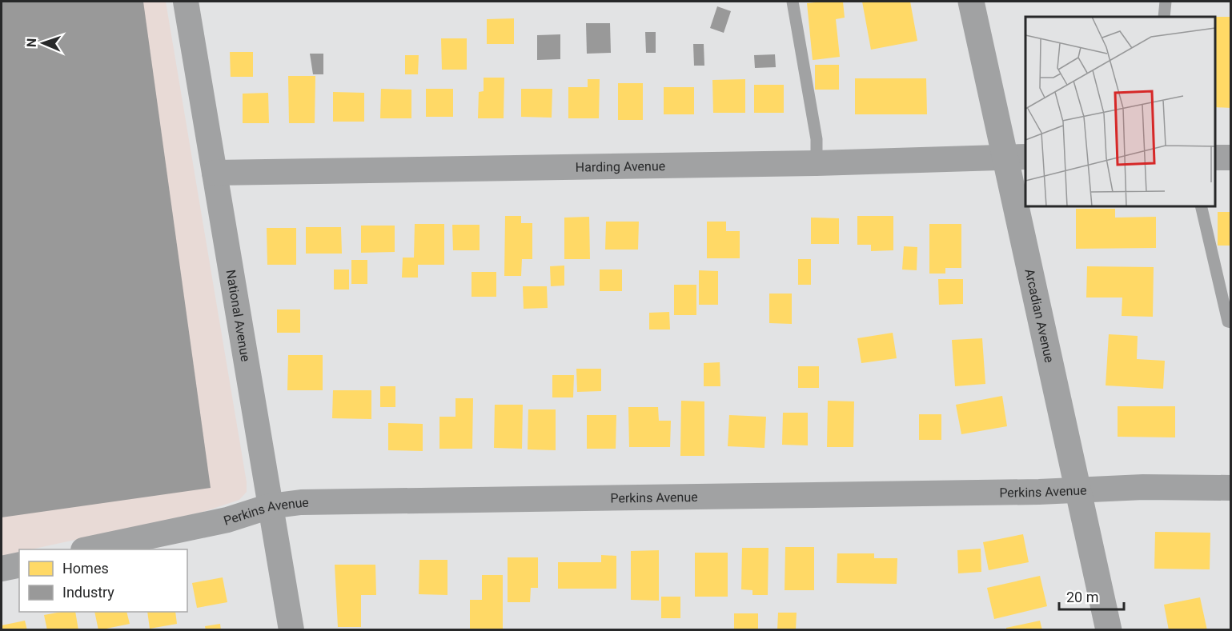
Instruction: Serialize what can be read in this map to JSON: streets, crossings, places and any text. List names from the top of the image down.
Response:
{
  "streets": {
    "main road": ["Arcadian Avenue"],
    "street": ["Harding Avenue", "National Avenue", "Perkins Avenue"]
  },
  "crossings": [
    ["Harding Avenue", "National Avenue"],
    ["Harding Avenue", "Arcadian Avenue"],
    ["National Avenue", "Perkins Avenue"],
    ["Arcadian Avenue", "Perkins Avenue"]
  ],
  "legend": ["Homes", "Industry"],
  "scale_bar": "20 m",
  "north": "left"
}
